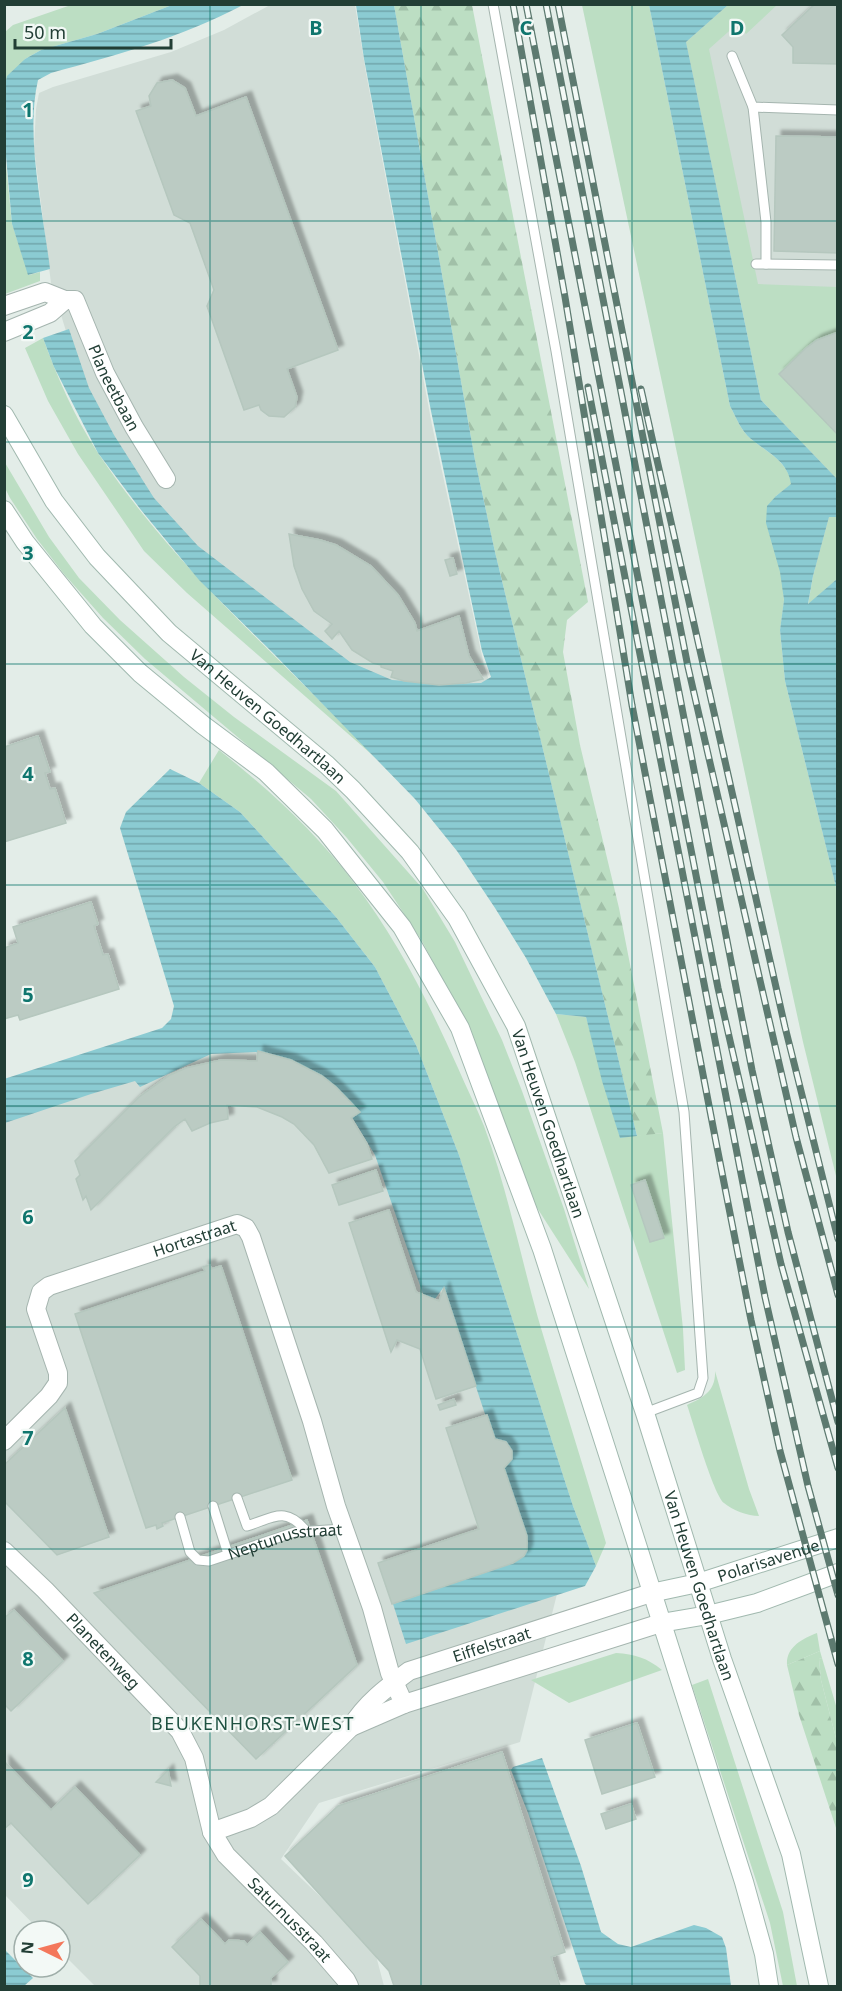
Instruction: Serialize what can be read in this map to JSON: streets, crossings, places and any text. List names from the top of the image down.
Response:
{
  "streets": {
    "main road": [
      "Planeetbaan",
      "Van Heuven Goedhartlaan",
      "Hortastraat",
      "Neptunusstraat",
      "Polarisavenue",
      "Eiffelstraat",
      "Planetenweg",
      "Saturnusstraat"
    ]
  },
  "crossings": [
    ["Van Heuven Goedhartlaan", "Polarisavenue"],
    ["Hortastraat", "Neptunusstraat"],
    ["Neptunusstraat", "Eiffelstraat"],
    ["Polarisavenue", "Eiffelstraat"],
    ["Eiffelstraat", "Planetenweg"],
    ["Eiffelstraat", "Saturnusstraat"],
    ["Planetenweg", "Saturnusstraat"]
  ],
  "districts": ["BEUKENHORST-WEST"],
  "scale_bar": "50 m",
  "north": "left",
  "grid": {
    "columns": ["B", "C", "D"],
    "rows": [
      "1",
      "2",
      "3",
      "4",
      "5",
      "6",
      "7",
      "8",
      "9"
    ]
  }
}
